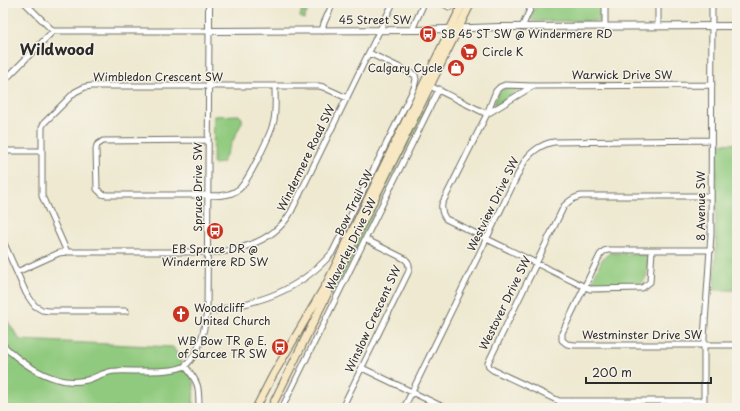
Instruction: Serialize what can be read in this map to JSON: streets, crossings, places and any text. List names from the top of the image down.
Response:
{
  "streets": {
    "main road": ["Bow Trail SW"],
    "street": [
      "45 Street SW",
      "Warwick Drive SW",
      "Wimbledon Crescent SW",
      "Windermere Road SW",
      "Spruce Drive SW",
      "Westview Drive SW",
      "8 Avenue SW",
      "Waverley Drive SW",
      "Westover Drive SW",
      "Winslow Crescent SW",
      "Westminster Drive SW"
    ]
  },
  "crossings": [
    ["45 Street SW", "Windermere Road SW"],
    ["45 Street SW", "Spruce Drive SW"],
    ["45 Street SW", "Bow Trail SW"],
    ["45 Street SW", "8 Avenue SW"],
    ["Warwick Drive SW", "Westview Drive SW"],
    ["Warwick Drive SW", "8 Avenue SW"],
    ["Wimbledon Crescent SW", "Windermere Road SW"],
    ["Wimbledon Crescent SW", "Spruce Drive SW"],
    ["Windermere Road SW", "Spruce Drive SW"],
    ["Westview Drive SW", "8 Avenue SW"],
    ["8 Avenue SW", "Westover Drive SW"],
    ["8 Avenue SW", "Westminster Drive SW"],
    ["Waverley Drive SW", "Winslow Crescent SW"]
  ],
  "districts": ["Wildwood"],
  "places": {
    "bus stop": ["SB 45 ST SW @ Windermere RD", "EB Spruce DR @ Windermere RD SW", "WB Bow TR @ E. of Sarcee TR SW"],
    "supermarket": ["Circle K"],
    "shop": ["Calgary Cycle"],
    "church": ["Woodcliff United Church"]
  },
  "scale_bar": "200 m"
}
